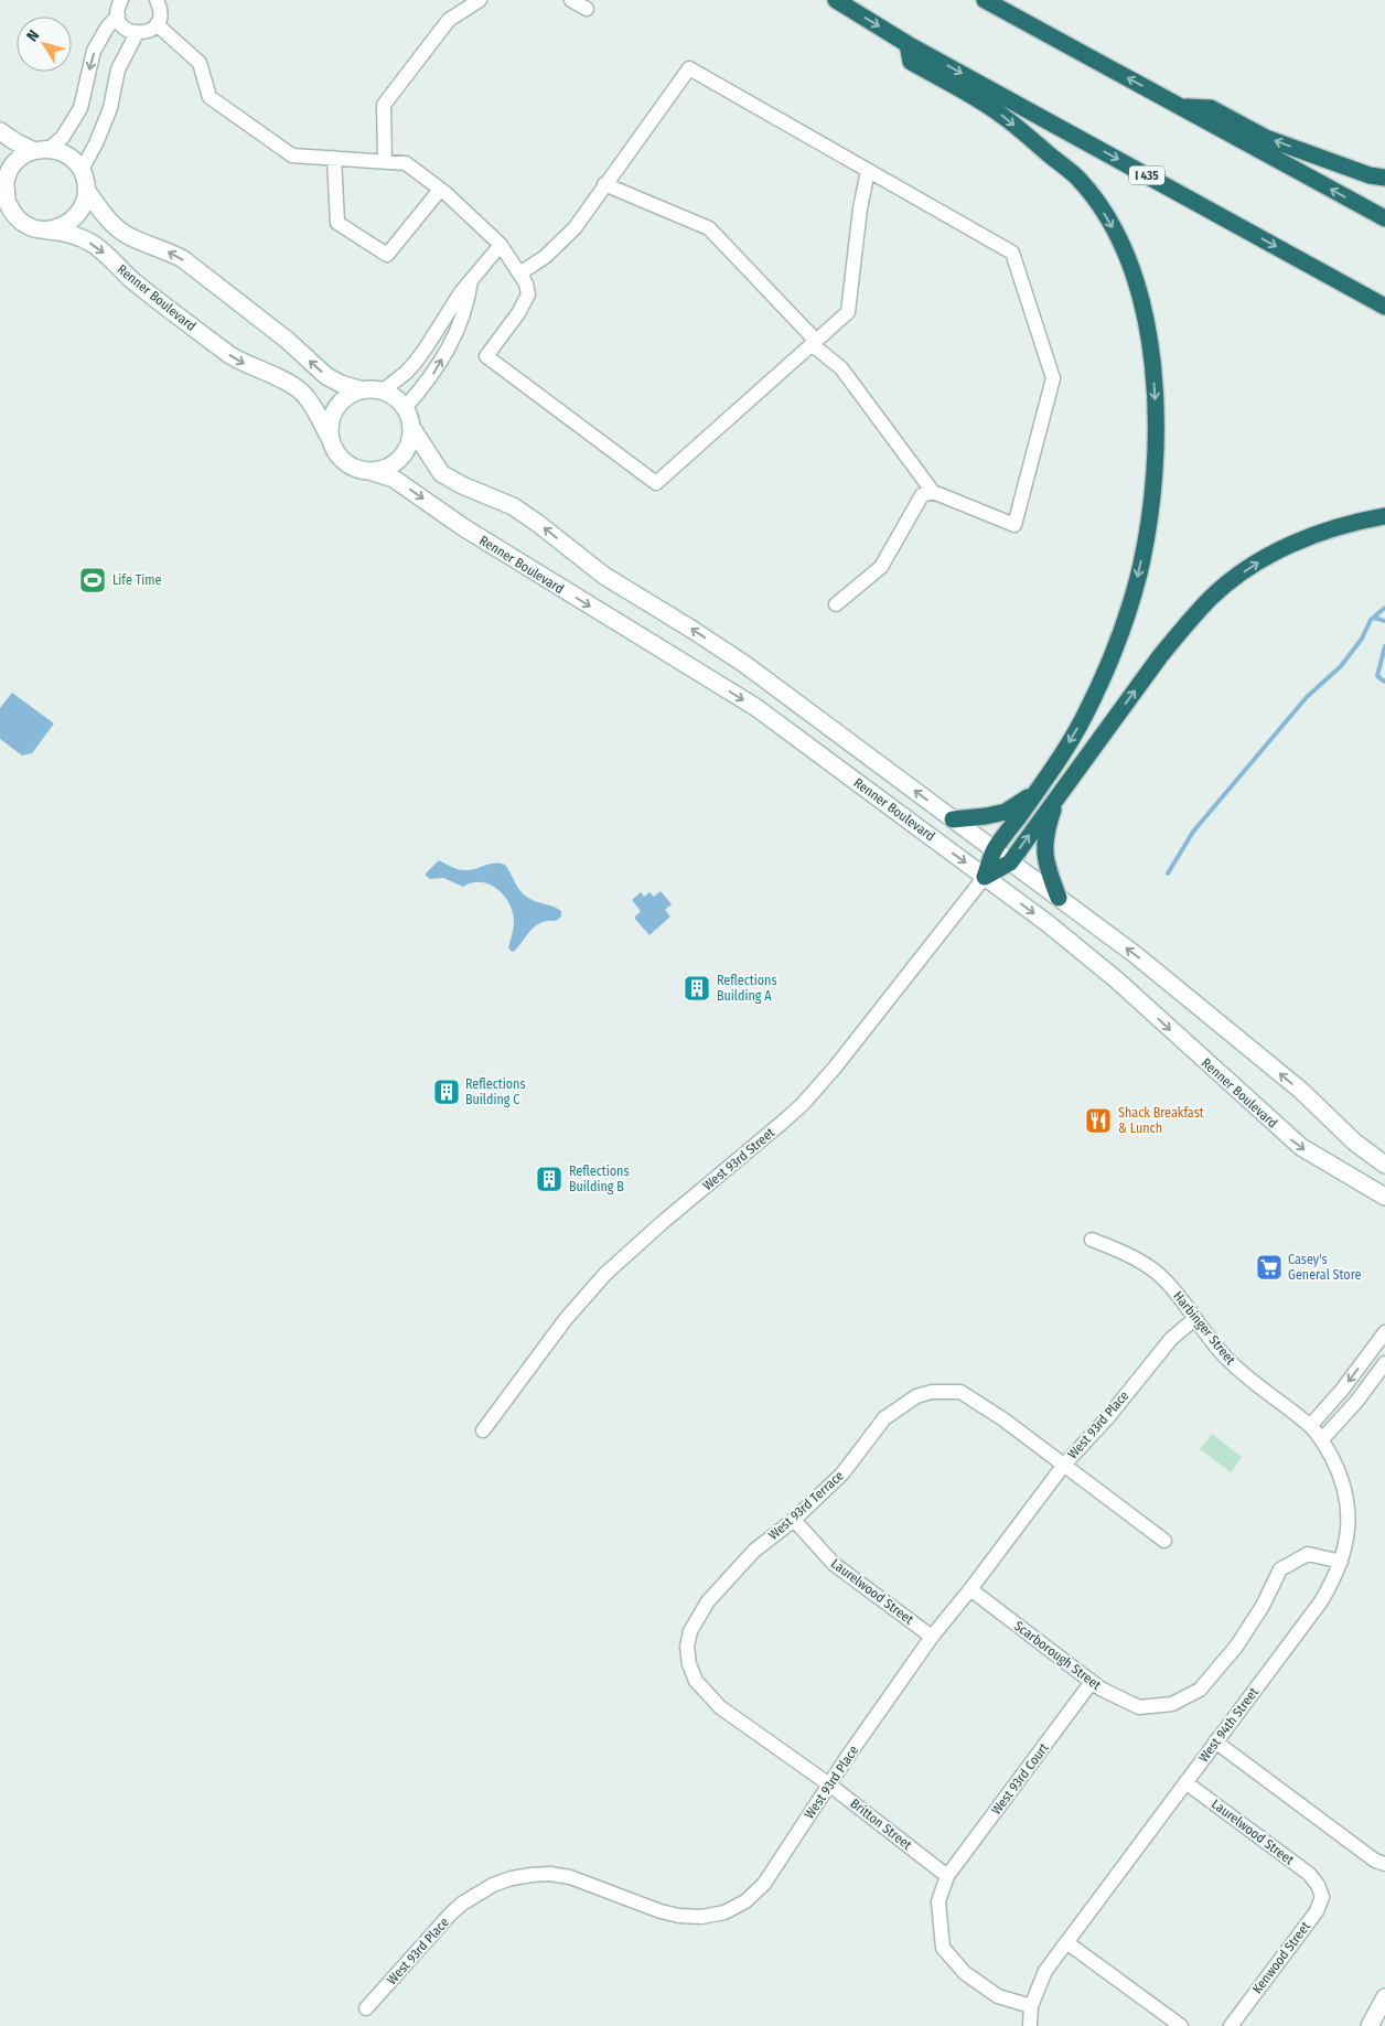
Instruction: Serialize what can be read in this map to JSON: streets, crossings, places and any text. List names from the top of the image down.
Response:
{
  "streets": {
    "highway": ["I 435"],
    "main road": ["Renner Boulevard"],
    "street": [
      "West 93rd Street",
      "Harbinger Street",
      "West 93rd Place",
      "West 93rd Terrace",
      "Laurelwood Street",
      "Scarborough Street",
      "West 94th Street",
      "West 93rd Court",
      "Britton Street",
      "Kenwood Street"
    ]
  },
  "crossings": [
    ["Renner Boulevard", "West 93rd Street"],
    ["Harbinger Street", "West 93rd Place"],
    ["Harbinger Street", "West 94th Street"],
    ["West 93rd Place", "West 93rd Terrace"],
    ["West 93rd Place", "Laurelwood Street"],
    ["West 93rd Place", "Scarborough Street"],
    ["West 93rd Place", "Britton Street"],
    ["West 93rd Terrace", "Laurelwood Street"],
    ["West 93rd Terrace", "Britton Street"],
    ["Laurelwood Street", "West 94th Street"],
    ["Laurelwood Street", "Kenwood Street"],
    ["Scarborough Street", "West 94th Street"],
    ["Scarborough Street", "West 93rd Court"],
    ["West 93rd Court", "Britton Street"]
  ],
  "places": {
    "sports": ["Life Time"],
    "building": ["Reflections Building A", "Reflections Building C", "Reflections Building B"],
    "restaurant": ["Shack Breakfast & Lunch"],
    "supermarket": ["Casey's General Store"]
  },
  "north": "top left"
}
